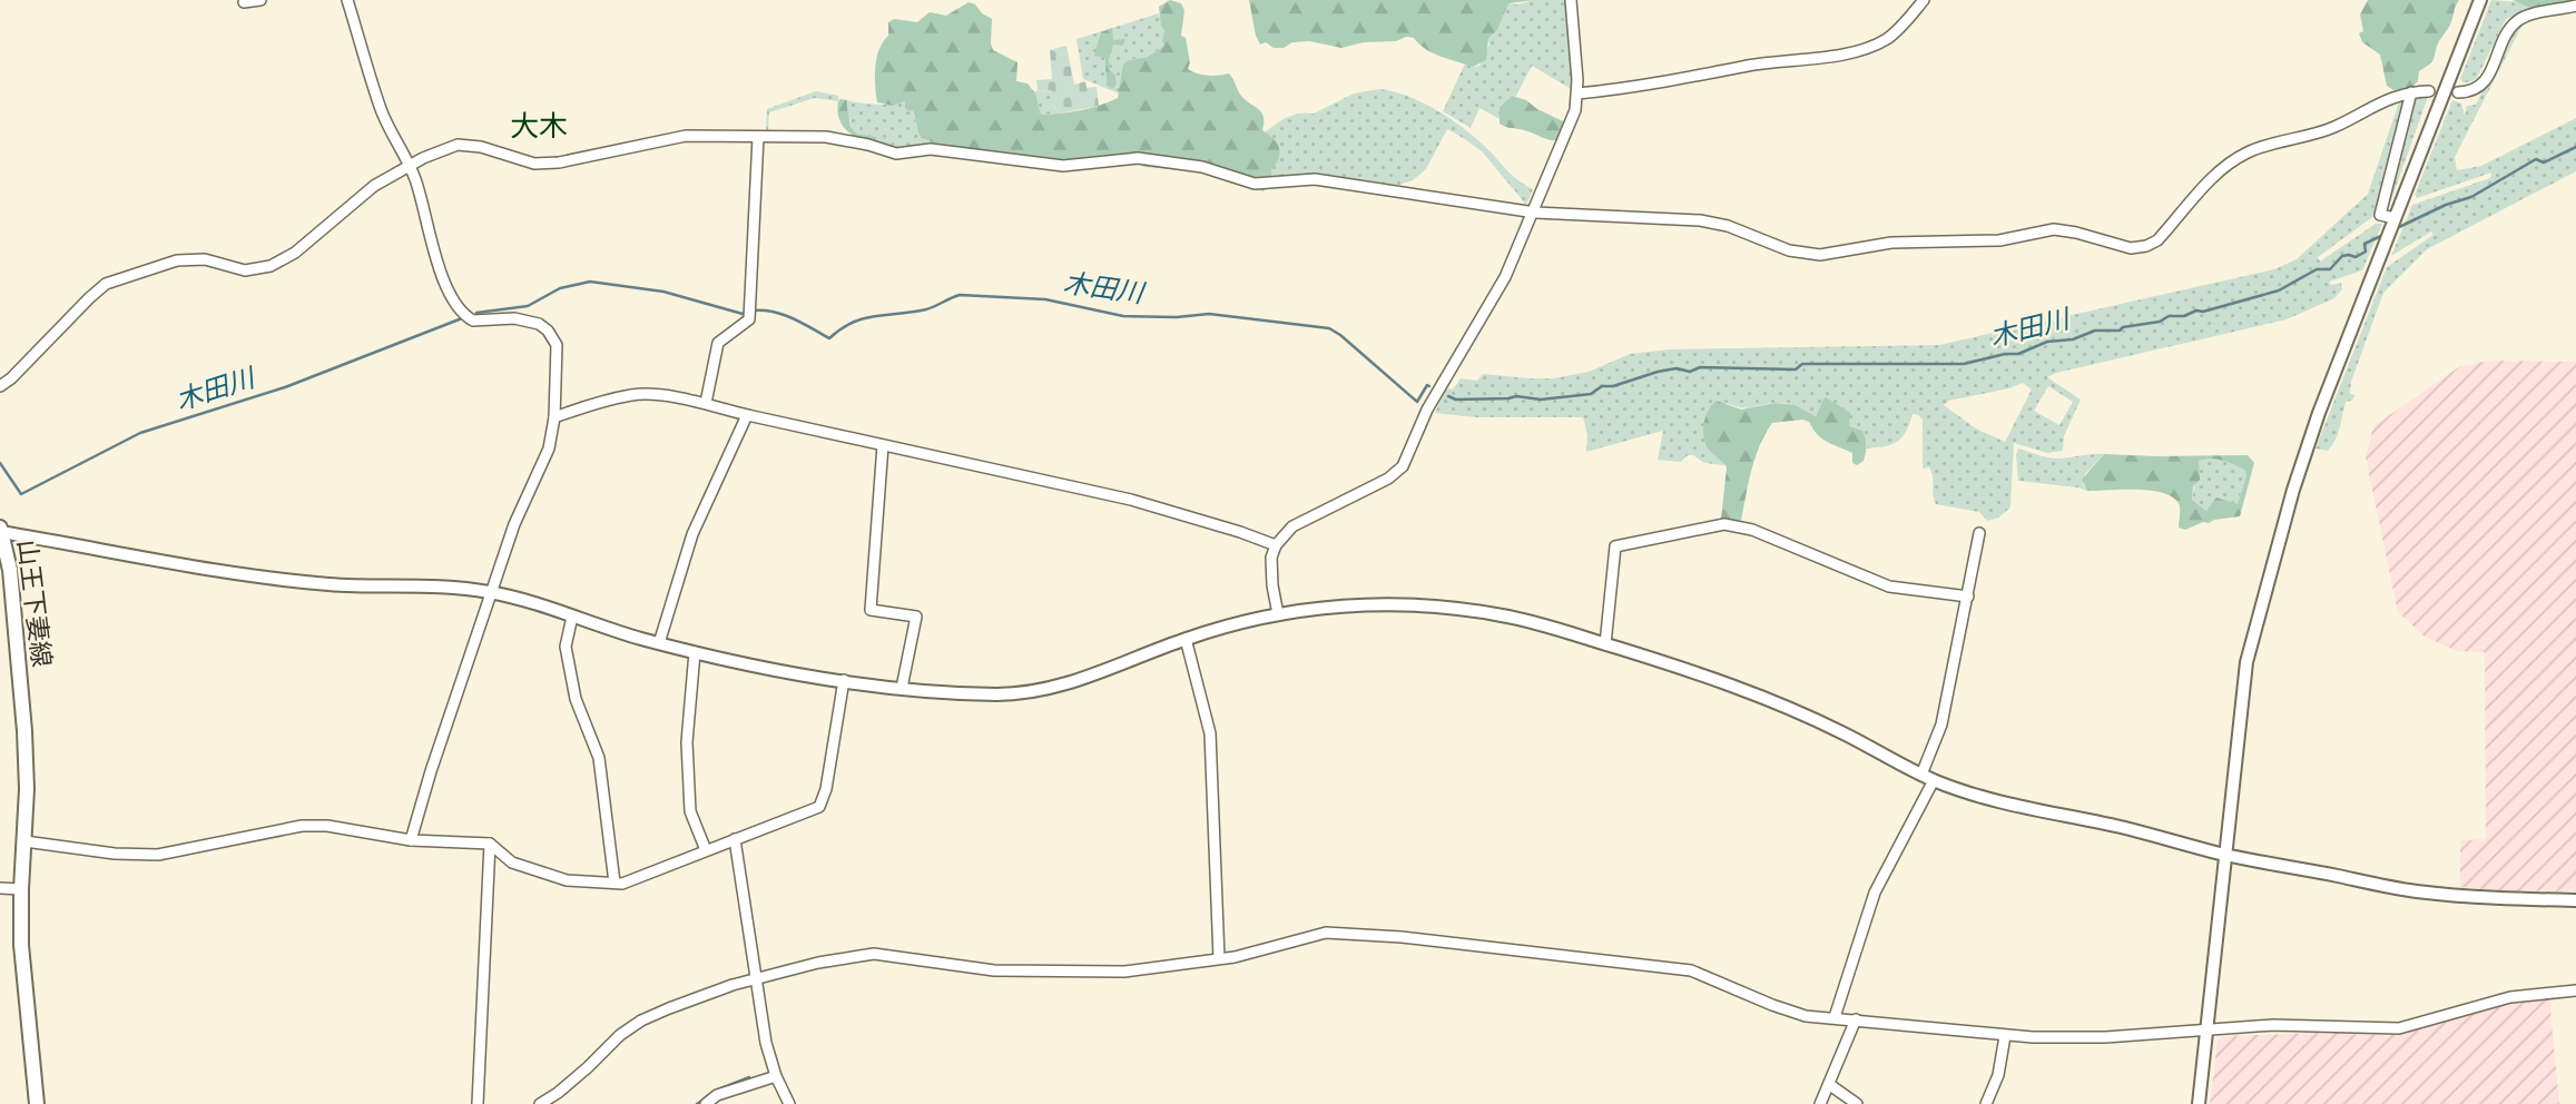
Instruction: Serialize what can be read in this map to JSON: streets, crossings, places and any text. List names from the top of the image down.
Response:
{
  "streets": {
    "main road": ["山王下妻線"]
  },
  "districts": ["大木"],
  "water": ["木田川"]
}
